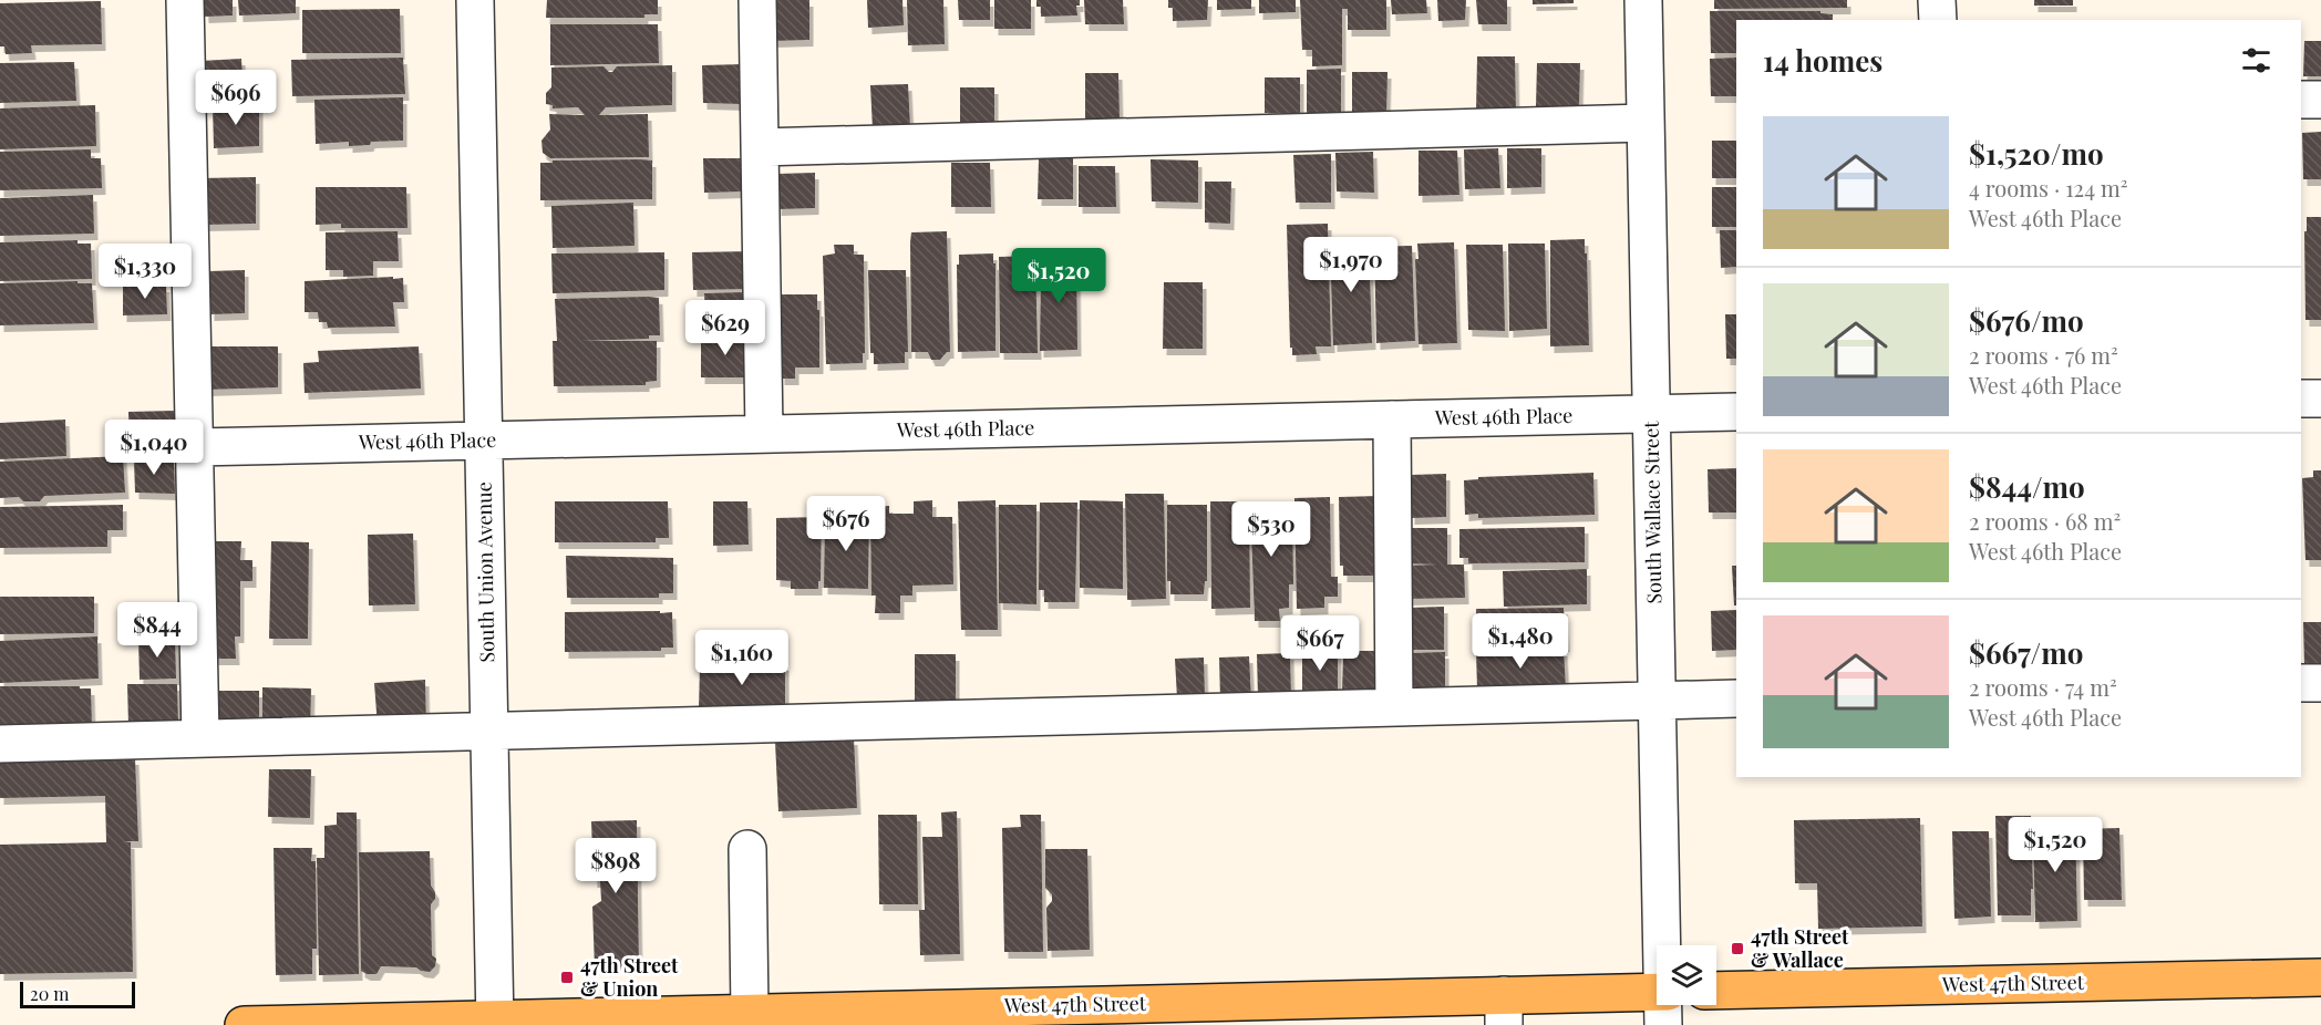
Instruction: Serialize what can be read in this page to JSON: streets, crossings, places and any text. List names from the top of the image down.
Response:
{
  "streets": {
    "main road": ["West 47th Street"],
    "street": ["West 46th Place", "South Wallace Street", "South Union Avenue"]
  },
  "crossings": [
    ["West 46th Place", "South Wallace Street"],
    ["West 46th Place", "South Union Avenue"],
    ["South Union Avenue", "West 47th Street"]
  ],
  "places": {
    "transit": ["47th Street & Wallace", "47th Street & Union"]
  },
  "scale_bar": "20 m",
  "page": {
    "heading": "14 homes",
    "price": [
      "$696",
      "$1,970",
      "$1,330",
      "$1,520",
      "$629",
      "$1,040",
      "$676",
      "$530",
      "$844",
      "$1,480",
      "$667",
      "$1,160",
      "$1,520",
      "$898"
    ],
    "list": [
      {
        "name": "$1,520/mo",
        "note": "4 rooms · 124 m² · West 46th Place"
      },
      {
        "name": "$676/mo",
        "note": "2 rooms · 76 m² · West 46th Place"
      },
      {
        "name": "$844/mo",
        "note": "2 rooms · 68 m² · West 46th Place"
      },
      {
        "name": "$667/mo",
        "note": "2 rooms · 74 m² · West 46th Place"
      }
    ],
    "scale": "20 m"
  }
}
